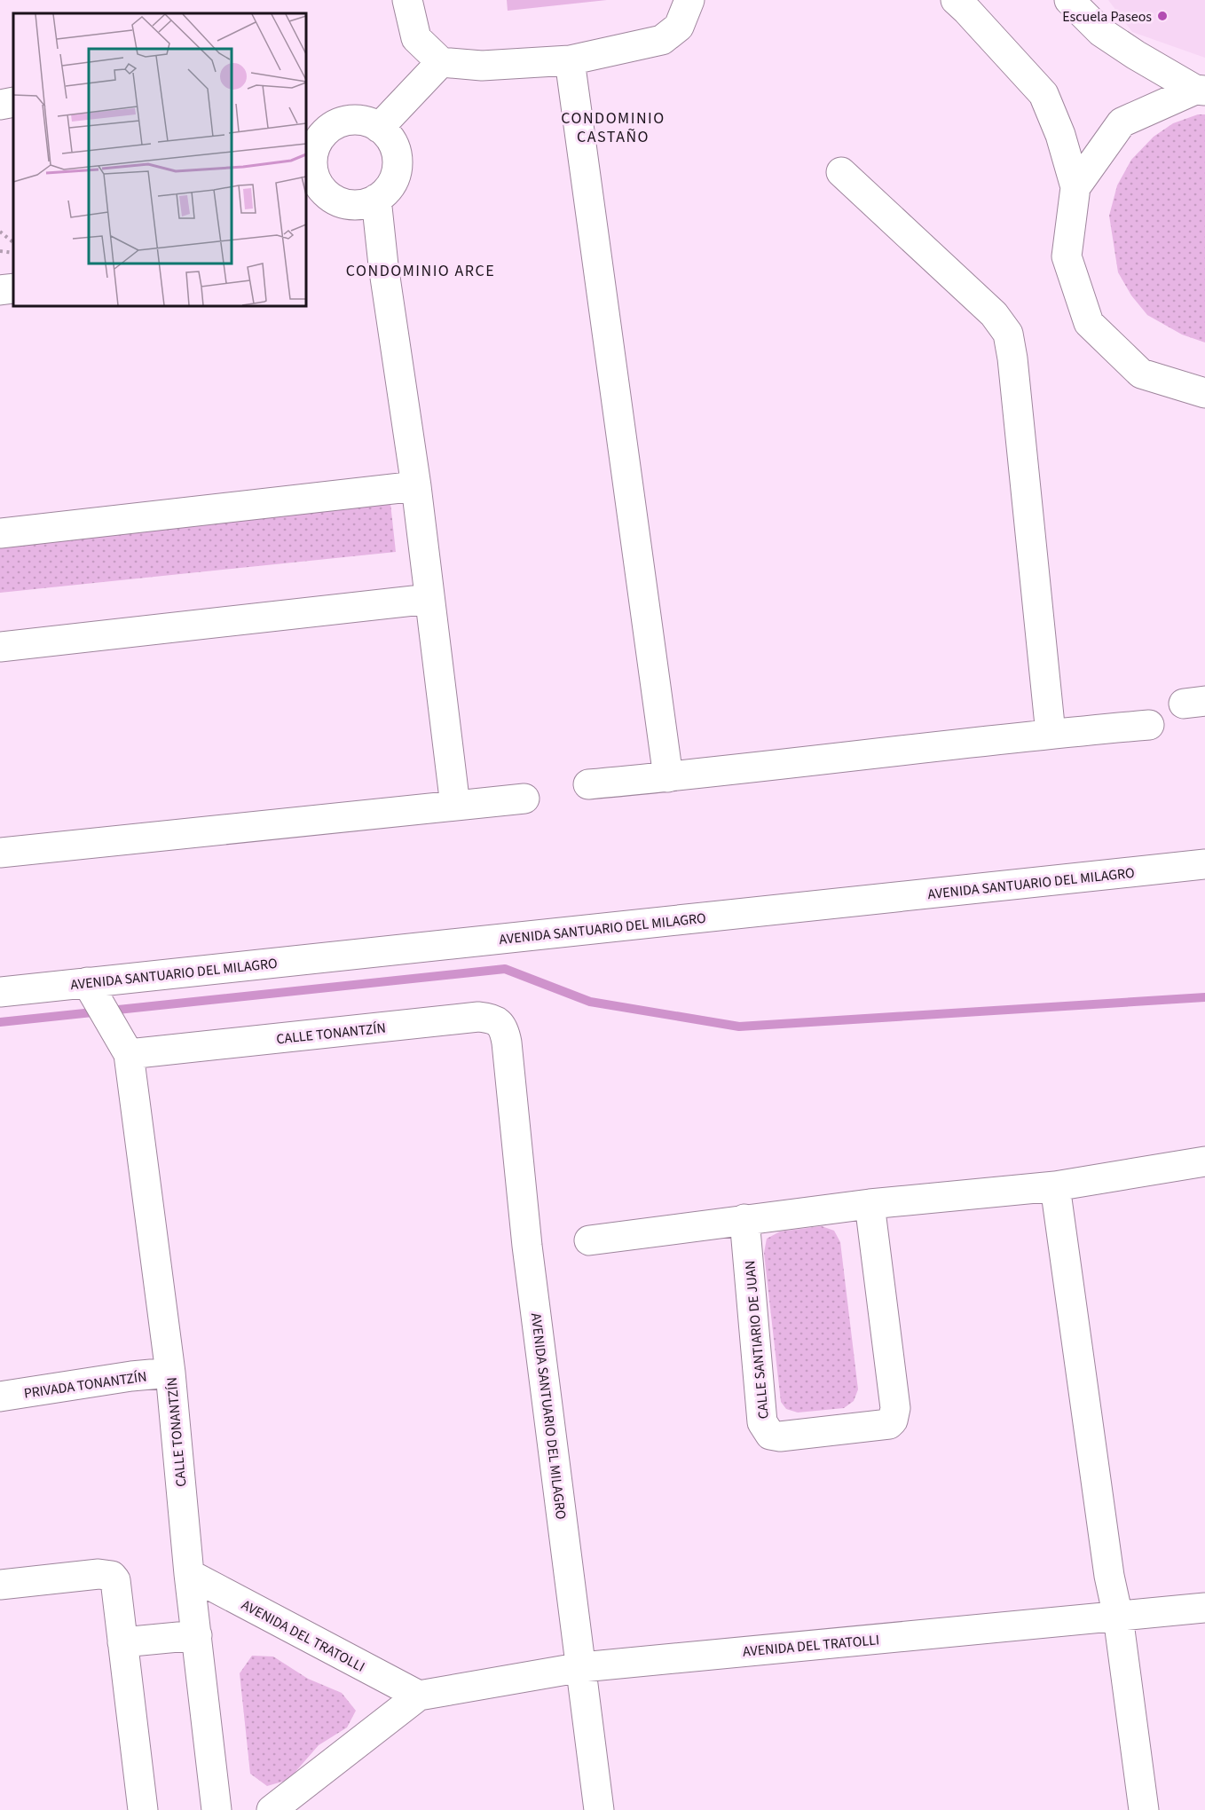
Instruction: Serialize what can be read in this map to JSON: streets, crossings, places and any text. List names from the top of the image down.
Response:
{
  "streets": {
    "street": [
      "AVENIDA SANTUARIO DEL MILAGRO",
      "CALLE TONANTZÍN",
      "CALLE SANTIARIO DE JUAN",
      "PRIVADA TONANTZÍN",
      "AVENIDA DEL TRATOLLI"
    ]
  },
  "crossings": [
    ["AVENIDA SANTUARIO DEL MILAGRO", "CALLE TONANTZÍN"],
    ["AVENIDA SANTUARIO DEL MILAGRO", "AVENIDA DEL TRATOLLI"],
    ["CALLE TONANTZÍN", "PRIVADA TONANTZÍN"],
    ["CALLE TONANTZÍN", "AVENIDA DEL TRATOLLI"]
  ],
  "districts": ["CONDOMINIO CASTAÑO", "CONDOMINIO ARCE"],
  "places": ["Escuela Paseos"]
}
